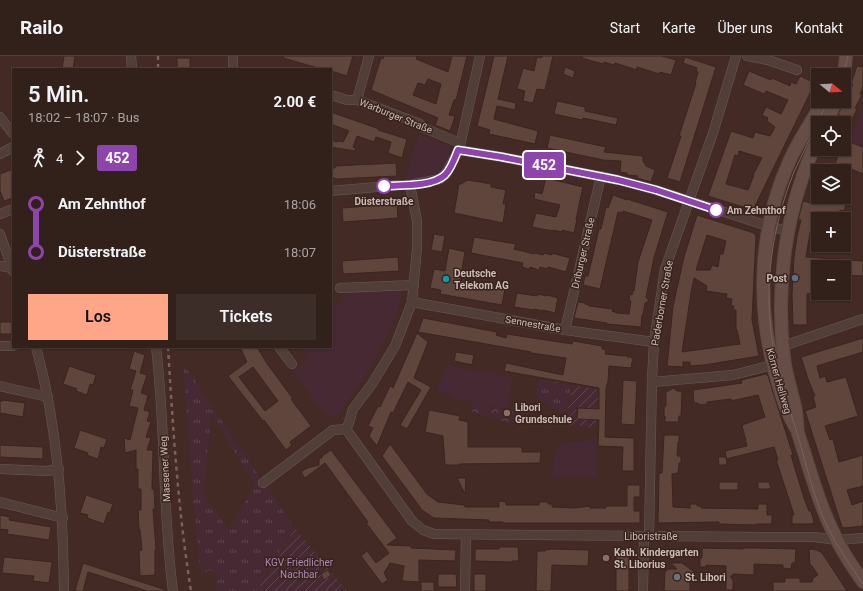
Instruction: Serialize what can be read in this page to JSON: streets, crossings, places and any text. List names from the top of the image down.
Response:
{
  "streets": {
    "main road": ["Körner Hellweg"],
    "street": [
      "Warburger Straße",
      "Driburger Straße",
      "Paderborner Straße",
      "Sennestraße",
      "Massener Weg",
      "Liboristraße"
    ]
  },
  "crossings": [
    ["Driburger Straße", "Sennestraße"],
    ["Paderborner Straße", "Sennestraße"],
    ["Paderborner Straße", "Liboristraße"],
    ["Körner Hellweg", "Liboristraße"]
  ],
  "parks": ["KGV Friedlicher Nachbar"],
  "places": [
    "Düsterstraße",
    "Am Zehnthof",
    "Post",
    "Deutsche Telekom AG",
    "Libori Grundschule",
    "Kath. Kindergarten St. Liborius",
    "St. Libori"
  ],
  "lines": ["bus line 452"],
  "north": "right",
  "page": {
    "header": "Railo",
    "nav": [
      "Start",
      "Karte",
      "Über uns",
      "Kontakt"
    ],
    "on_map": "452",
    "map_buttons": ["+", "−"],
    "heading": ["5 Min.", "18:02 – 18:07 · Bus", "2.00 €"],
    "legs": ["4", "452"],
    "list": [
      {
        "name": "Am Zehnthof",
        "value": "18:06"
      },
      {
        "name": "Düsterstraße",
        "value": "18:07"
      }
    ],
    "buttons": ["Los", "Tickets"]
  }
}
